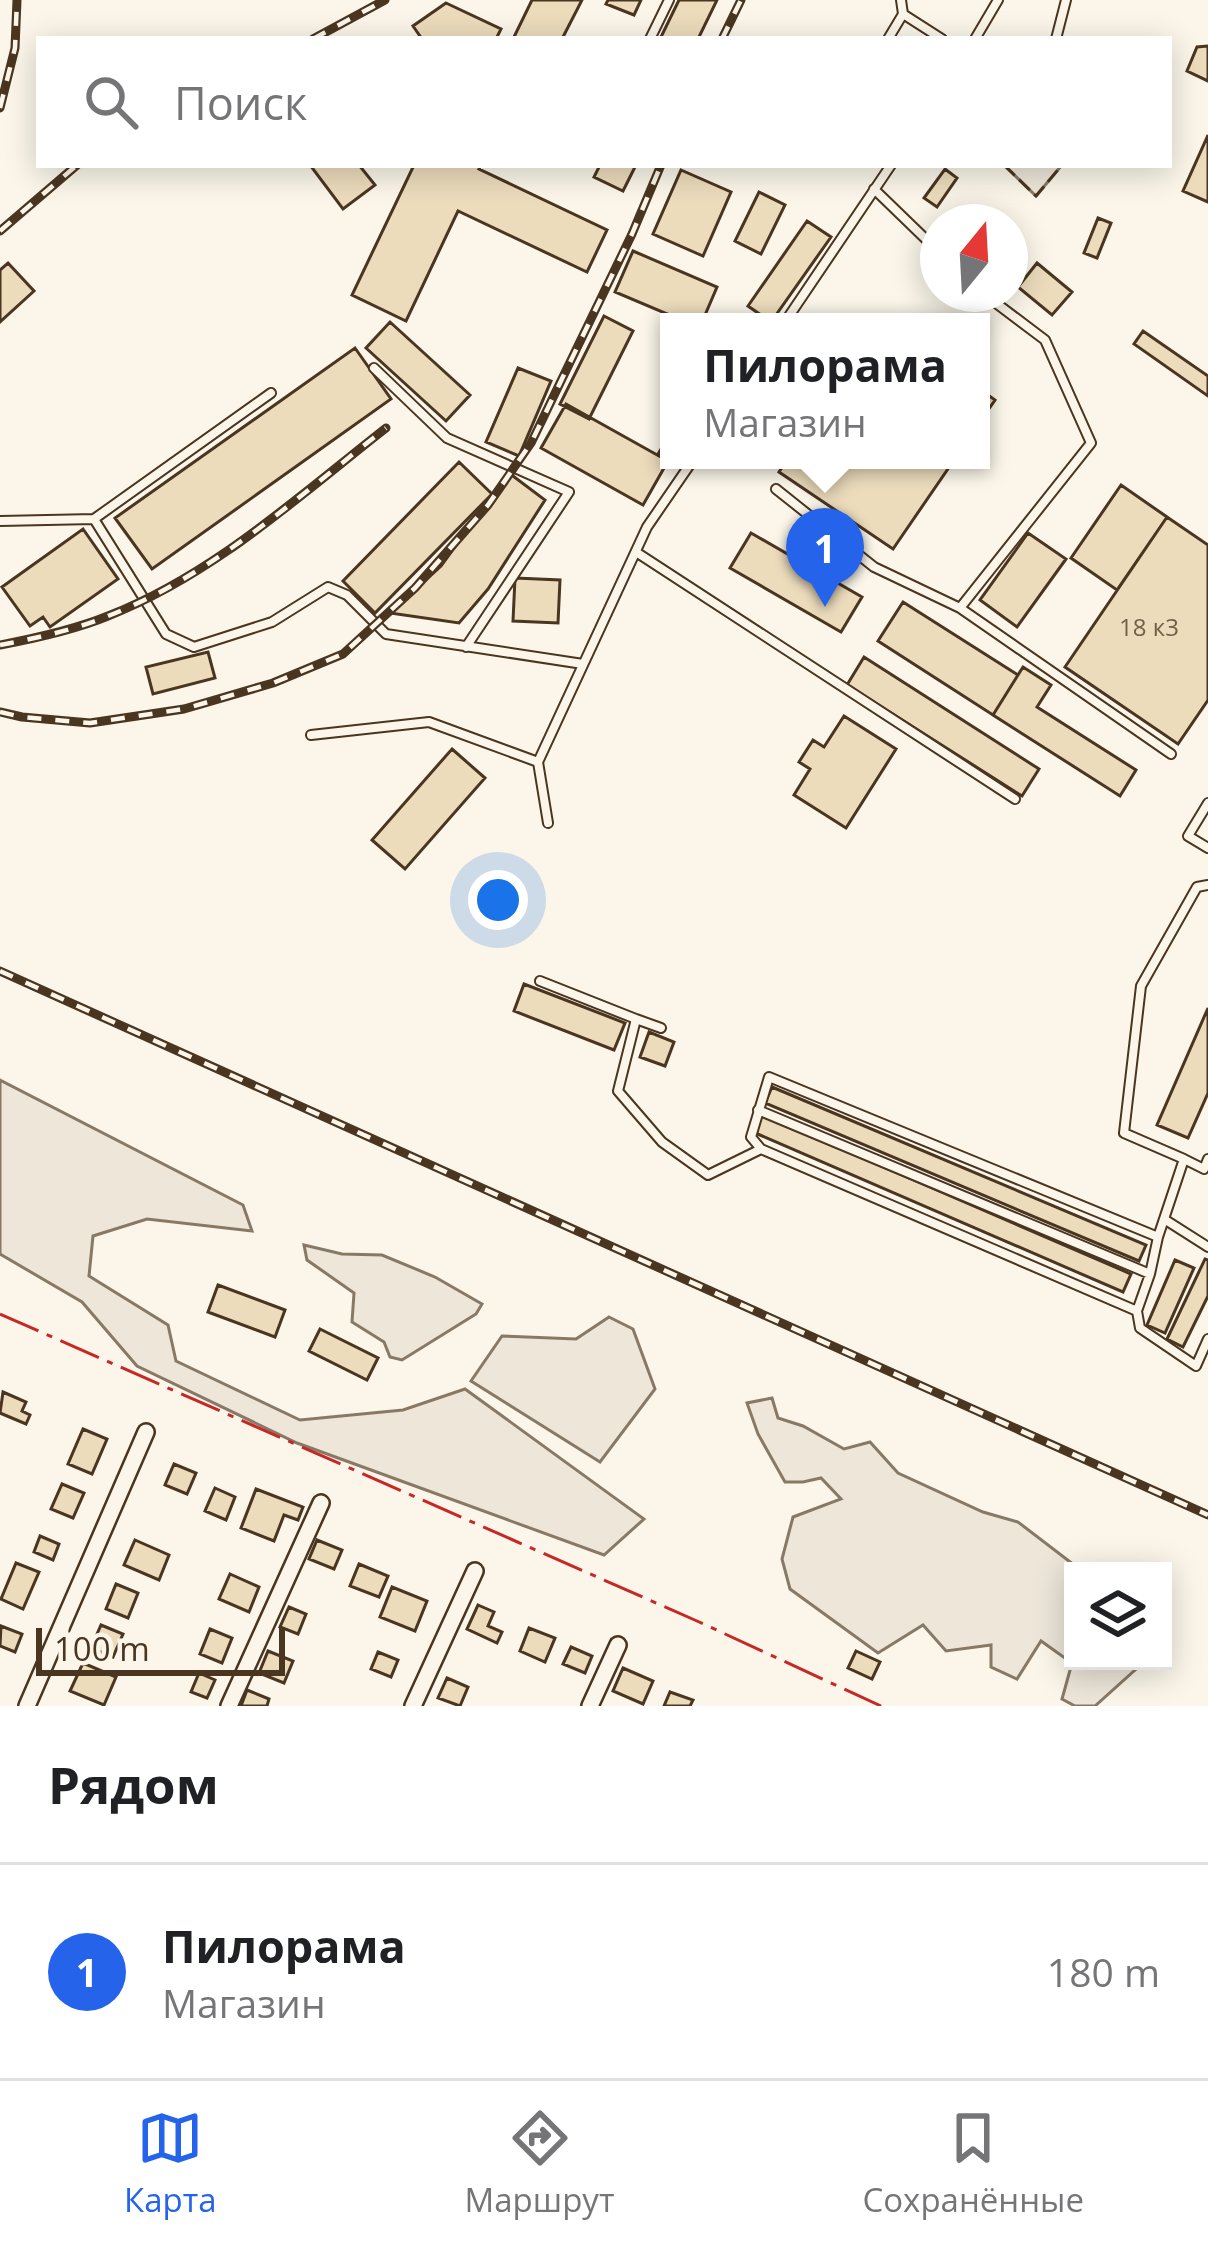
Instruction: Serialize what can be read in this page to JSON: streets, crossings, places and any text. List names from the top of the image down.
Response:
{
  "house_numbers": ["18 к3"],
  "scale_bar": "100 m",
  "north": "top",
  "page": {
    "search": "Поиск",
    "popup": ["Пилорама", "Магазин"],
    "pins": "1",
    "scale": "100 m",
    "heading": "Рядом",
    "list": [
      {
        "mark": "1",
        "name": "Пилорама",
        "note": "Магазин",
        "value": "180 m"
      }
    ],
    "nav": ["Карта", "Маршрут", "Сохранённые"]
  }
}
